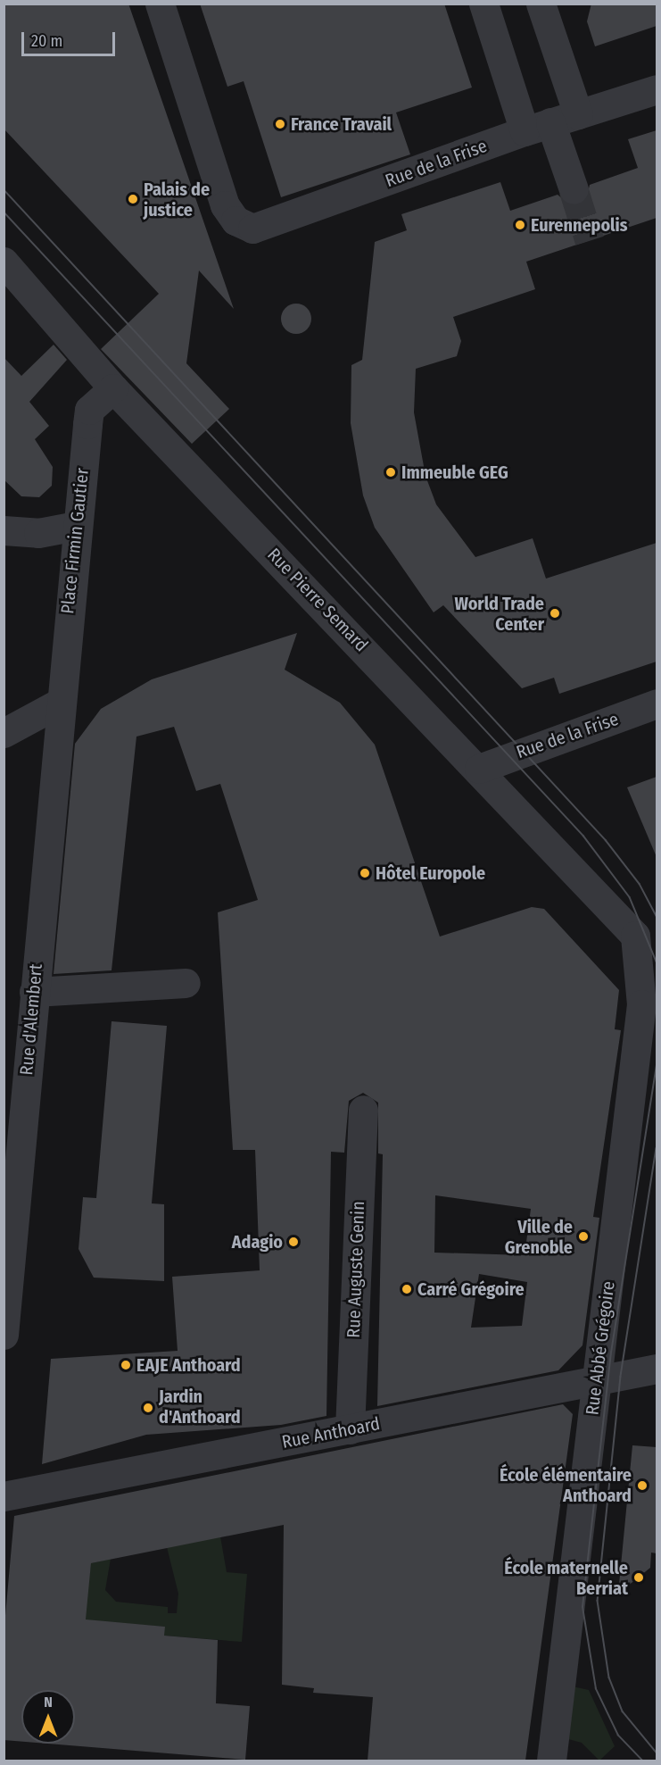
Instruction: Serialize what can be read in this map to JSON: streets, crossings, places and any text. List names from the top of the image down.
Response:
{
  "streets": {
    "street": [
      "Rue de la Frise",
      "Place Firmin Gautier",
      "Rue Pierre Semard",
      "Rue d'Alembert",
      "Rue Auguste Genin",
      "Rue Abbé Grégoire",
      "Rue Anthoard"
    ]
  },
  "crossings": [
    ["Rue de la Frise", "Rue Pierre Semard"],
    ["Place Firmin Gautier", "Rue Pierre Semard"],
    ["Place Firmin Gautier", "Rue d'Alembert"],
    ["Rue Pierre Semard", "Rue Abbé Grégoire"],
    ["Rue Auguste Genin", "Rue Anthoard"],
    ["Rue Abbé Grégoire", "Rue Anthoard"]
  ],
  "places": [
    "France Travail",
    "Palais de justice",
    "Eurennepolis",
    "Immeuble GEG",
    "World Trade Center",
    "Hôtel Europole",
    "Ville de Grenoble",
    "Adagio",
    "Carré Grégoire",
    "EAJE Anthoard",
    "Jardin d'Anthoard",
    "École élémentaire Anthoard",
    "École maternelle Berriat"
  ],
  "scale_bar": "20 m",
  "north": "top"
}
